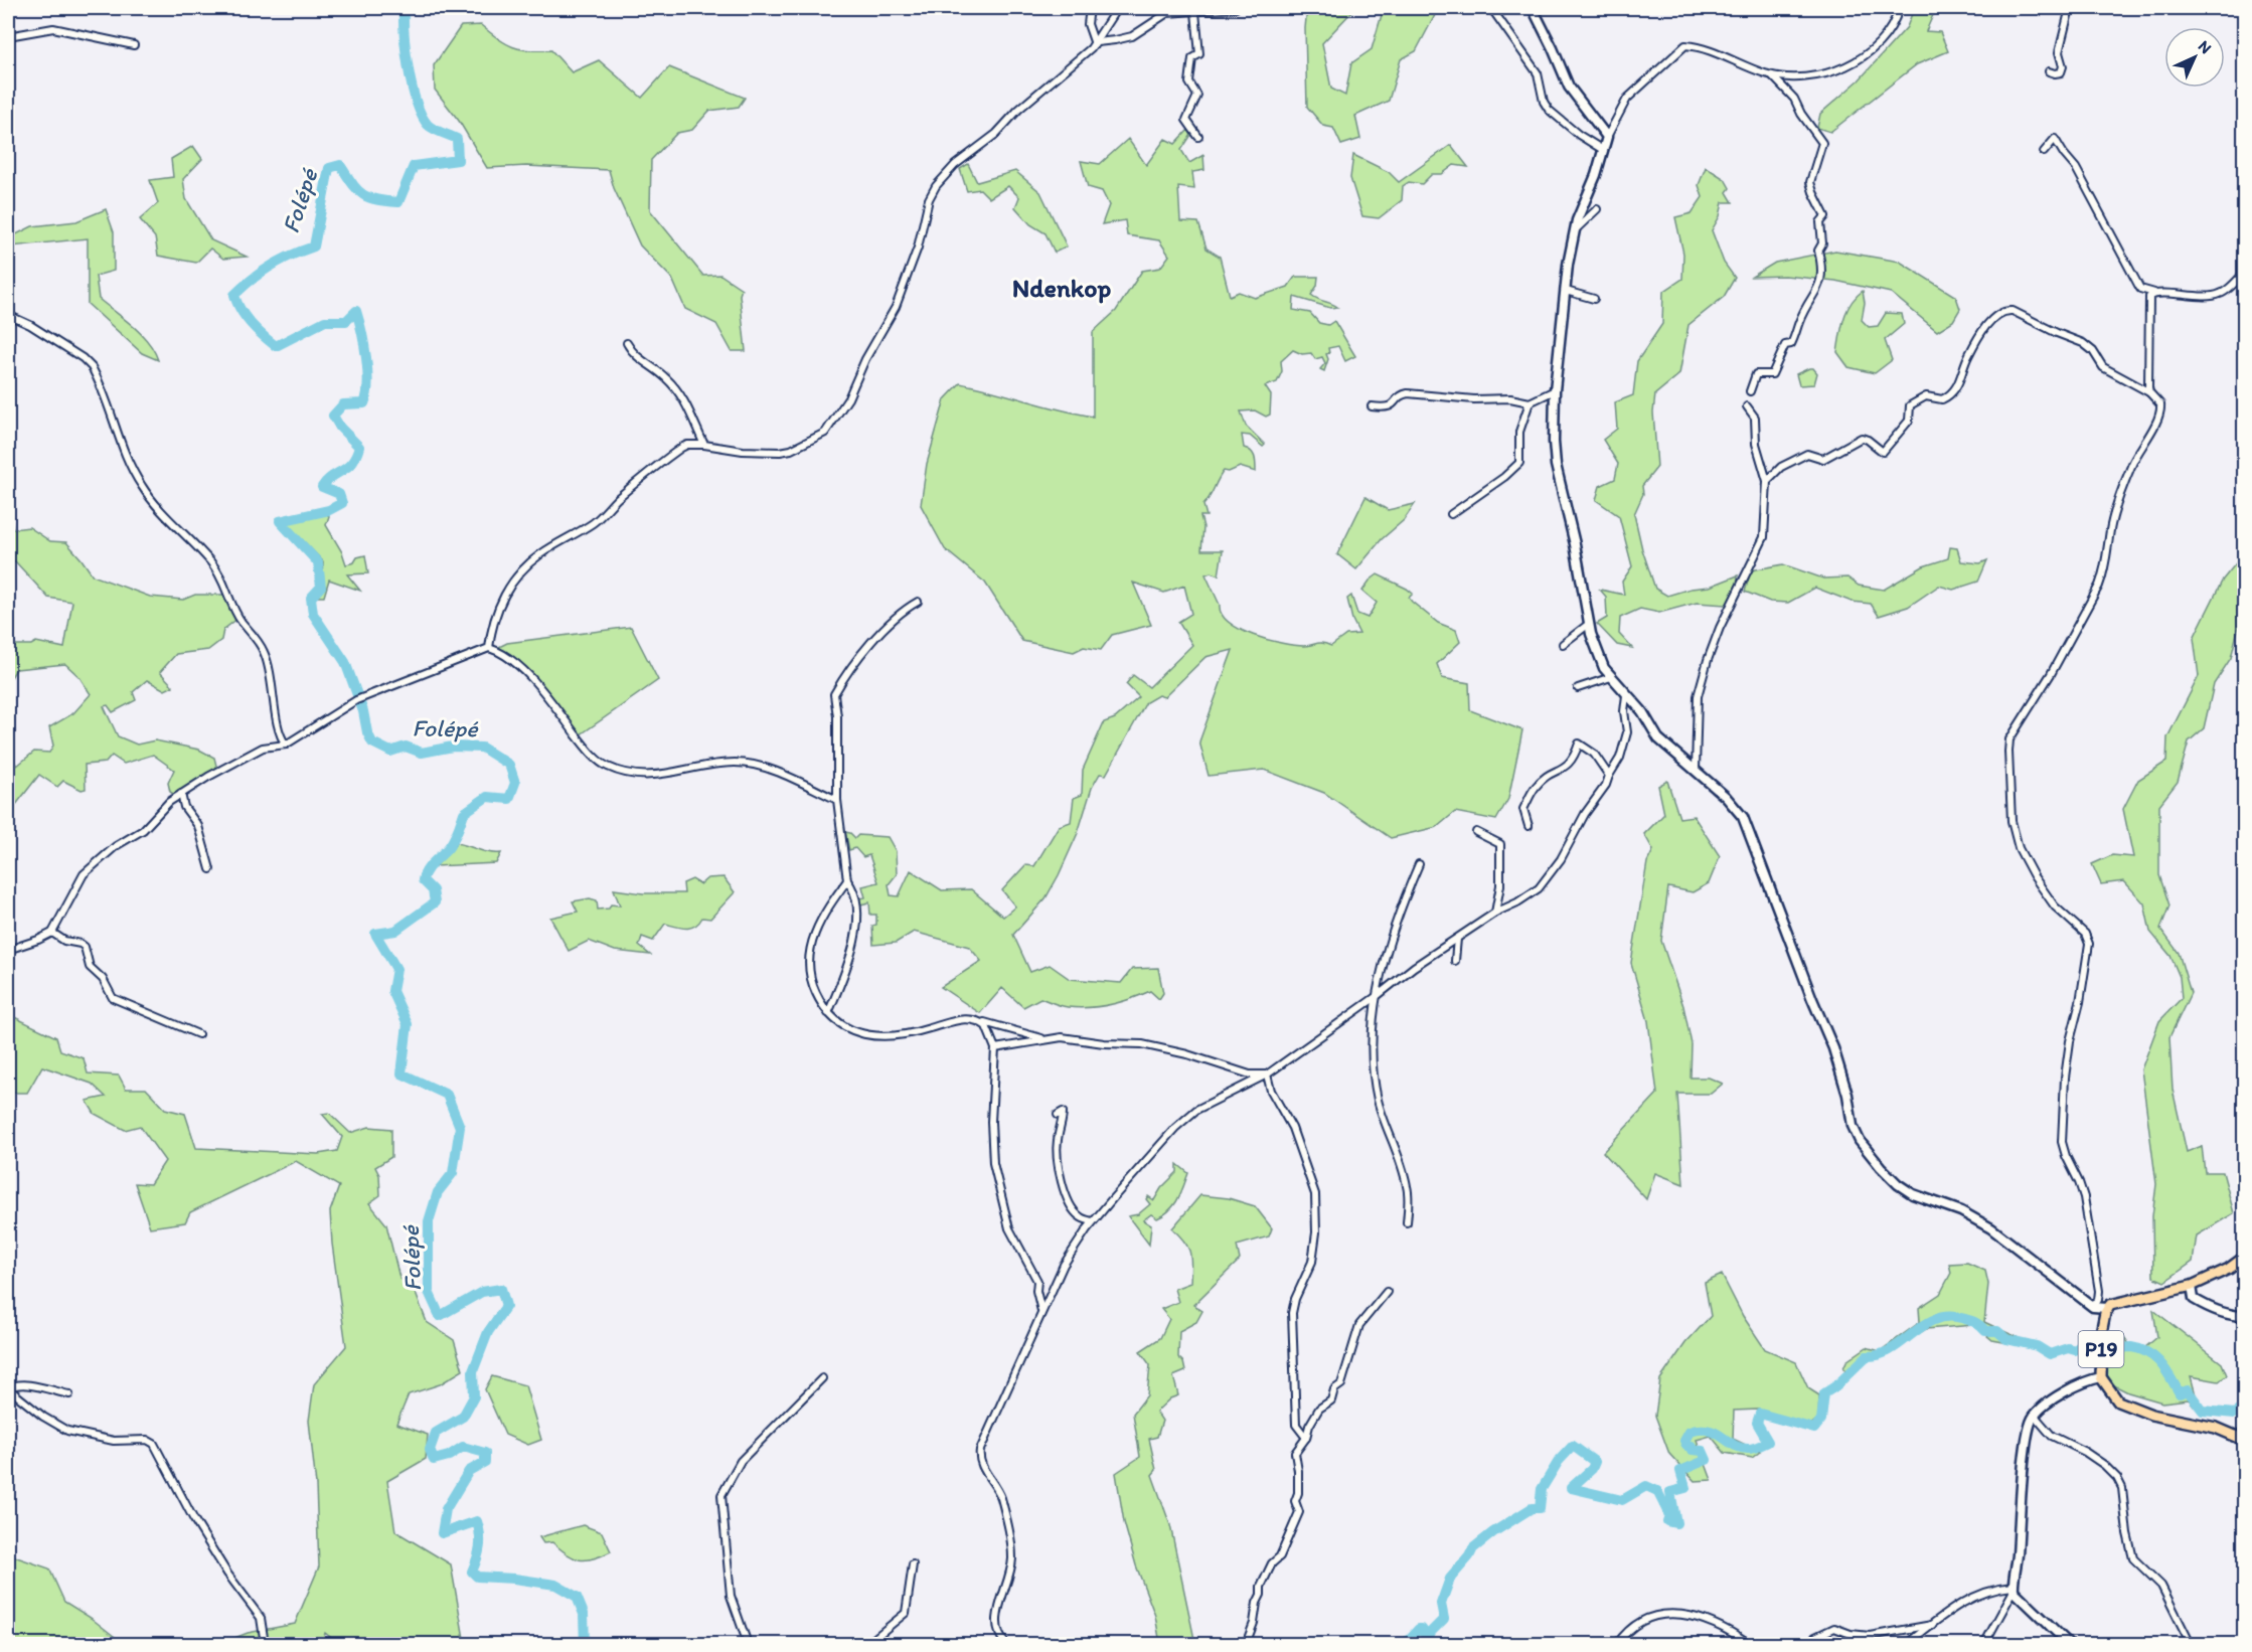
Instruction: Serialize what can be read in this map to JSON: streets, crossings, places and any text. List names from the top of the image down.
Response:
{
  "streets": {
    "main road": ["P19"]
  },
  "districts": ["Ndenkop"],
  "water": ["Folépé"],
  "north": "top right"
}
